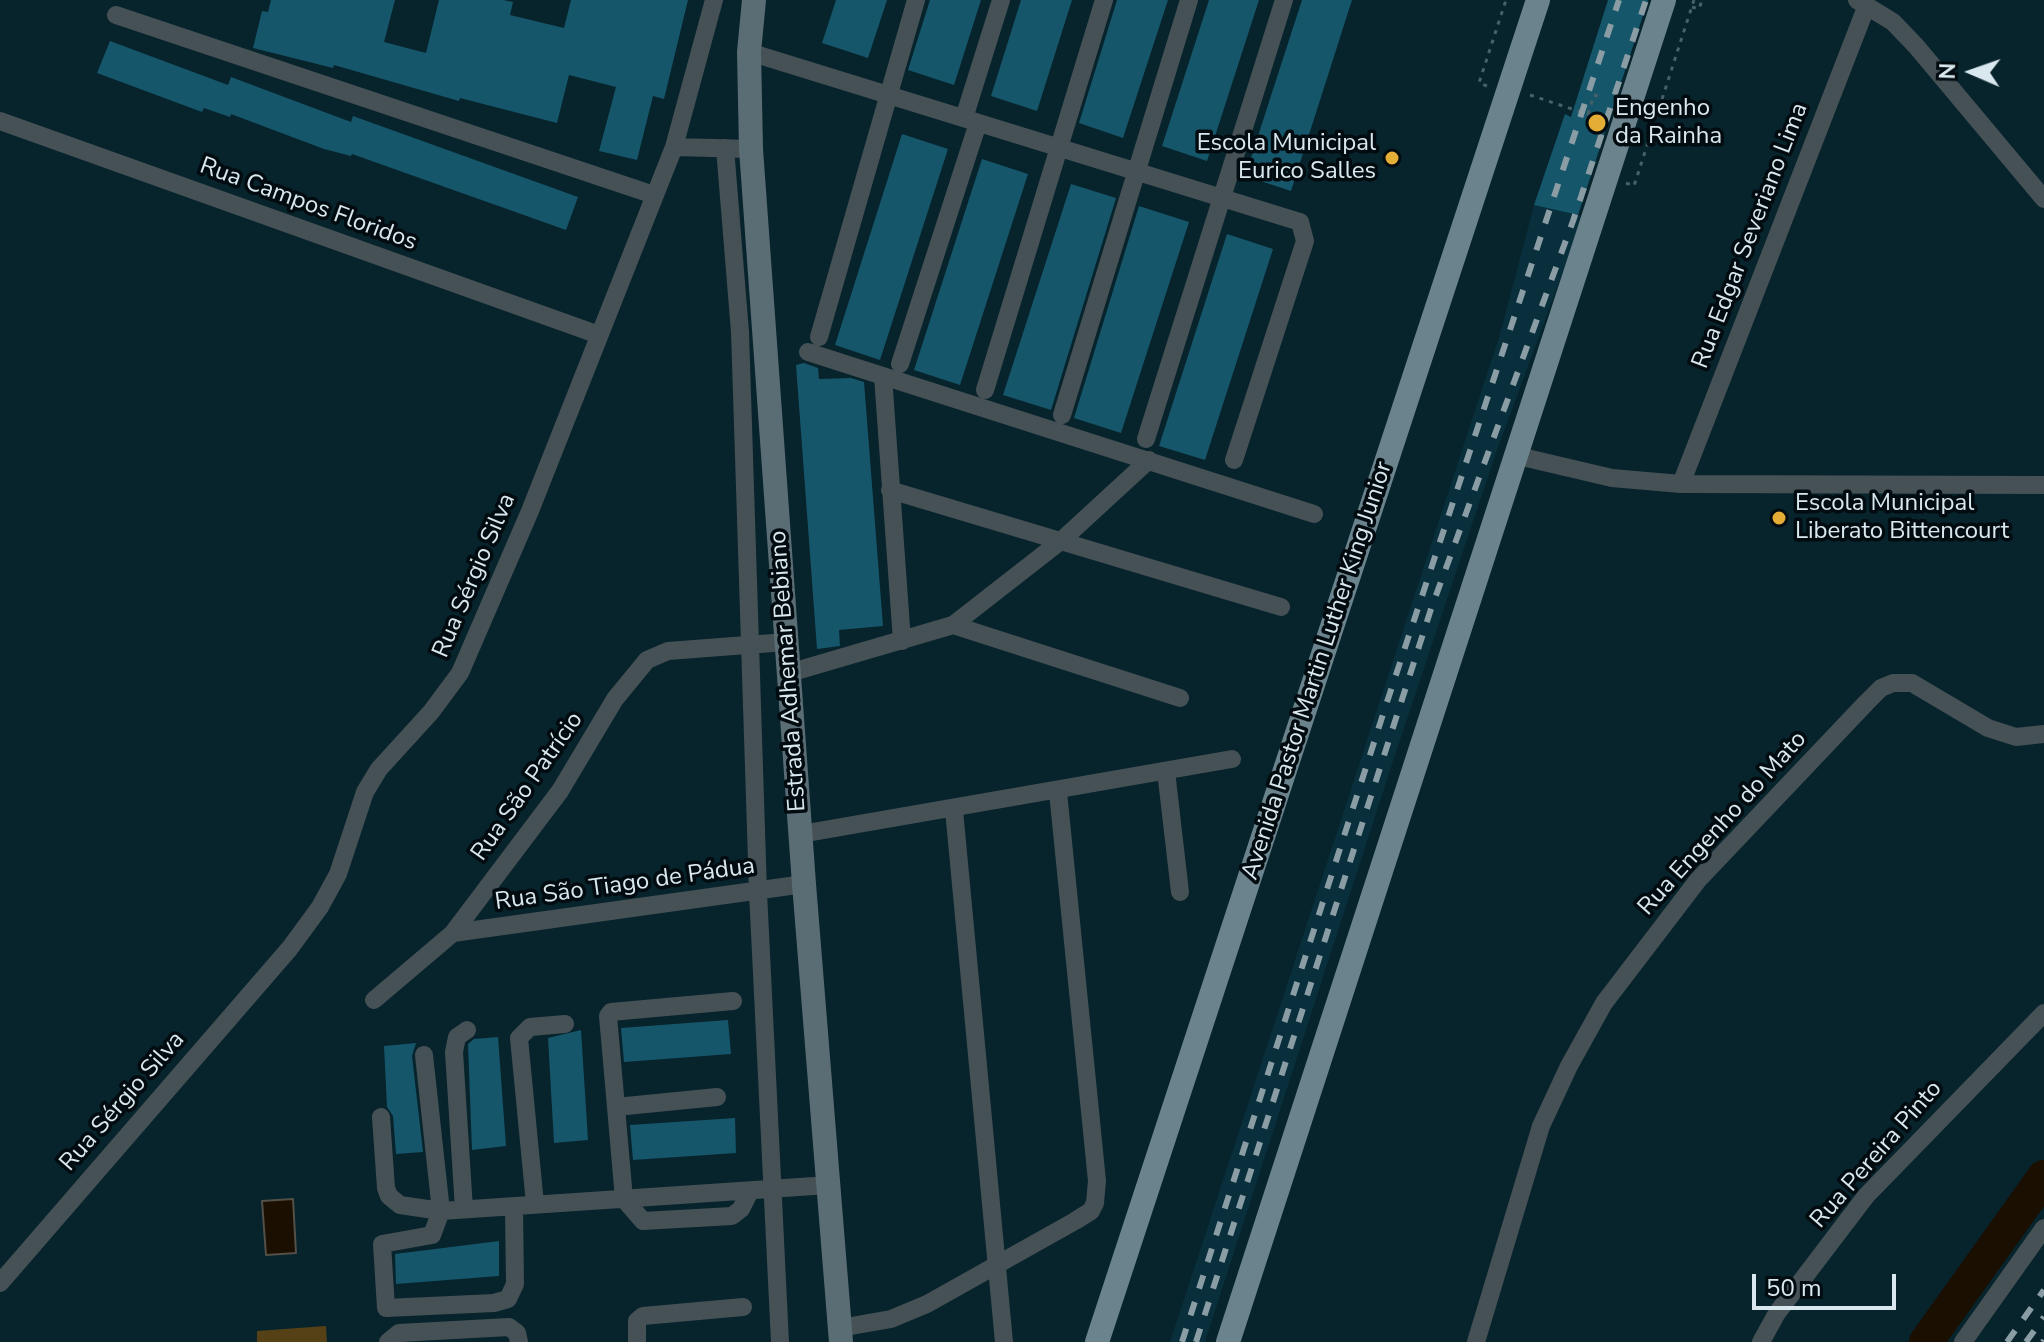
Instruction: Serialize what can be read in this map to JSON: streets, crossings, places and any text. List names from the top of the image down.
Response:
{
  "streets": {
    "main road": ["Estrada Adhemar Bebiano", "Avenida Pastor Martin Luther King Junior"],
    "street": [
      "Rua Campos Floridos",
      "Rua Edgar Severiano Lima",
      "Rua Sérgio Silva",
      "Rua São Patrício",
      "Rua Engenho do Mato",
      "Rua São Tiago de Pádua",
      "Rua Pereira Pinto"
    ]
  },
  "crossings": [
    ["Rua Campos Floridos", "Rua Sérgio Silva"],
    ["Estrada Adhemar Bebiano", "Rua São Patrício"],
    ["Estrada Adhemar Bebiano", "Rua São Tiago de Pádua"],
    ["Rua São Patrício", "Rua São Tiago de Pádua"]
  ],
  "places": ["Engenho da Rainha", "Escola Municipal Eurico Salles", "Escola Municipal Liberato Bittencourt"],
  "scale_bar": "50 m",
  "north": "left"
}
